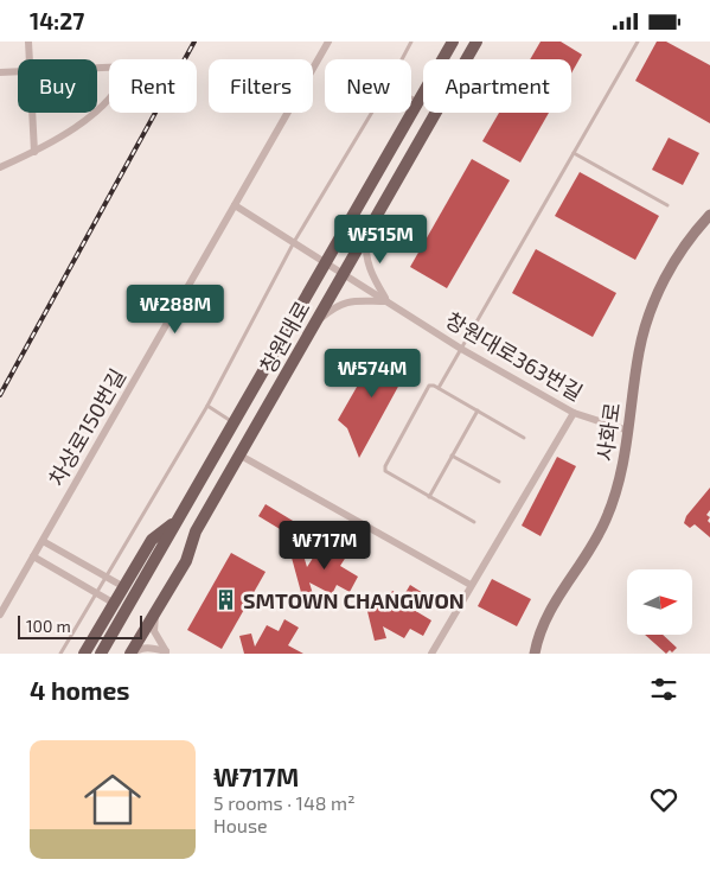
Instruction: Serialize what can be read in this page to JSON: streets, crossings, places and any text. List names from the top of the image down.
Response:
{
  "streets": {
    "main road": ["창원대로", "사화로"],
    "street": ["창원대로363번길", "차상로150번길"]
  },
  "crossings": [
    ["창원대로", "창원대로363번길"],
    ["창원대로363번길", "차상로150번길"],
    ["창원대로363번길", "사화로"]
  ],
  "places": {
    "building": ["SMTOWN CHANGWON"]
  },
  "scale_bar": "100 m",
  "north": "right",
  "page": {
    "status": "14:27",
    "chip": [
      "Buy",
      "Rent",
      "Filters",
      "New",
      "Apartment"
    ],
    "price": [
      "₩515M",
      "₩288M",
      "₩574M",
      "₩717M"
    ],
    "scale": "100 m",
    "heading": "4 homes",
    "list": [
      {
        "name": "₩717M",
        "note": "5 rooms · 148 m² · House"
      }
    ]
  }
}
